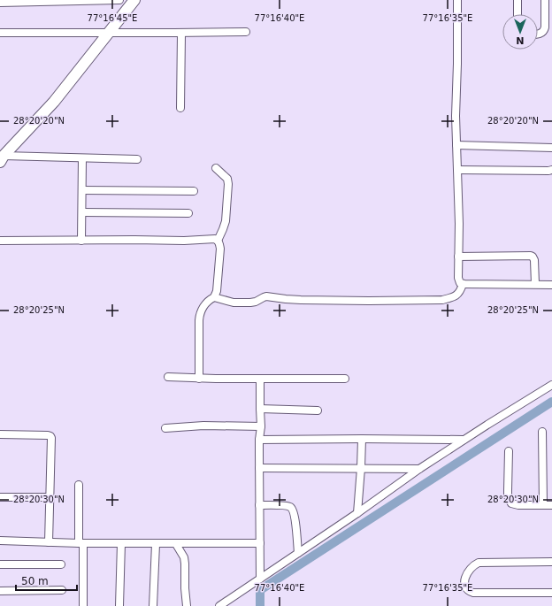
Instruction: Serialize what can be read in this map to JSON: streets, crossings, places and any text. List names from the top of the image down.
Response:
{
  "scale_bar": "50 m",
  "north": "bottom",
  "coordinates": [
    "77°16'45\"E",
    "77°16'40\"E",
    "77°16'35\"E",
    "28°20'20\"N",
    "28°20'25\"N",
    "28°20'30\"N"
  ]
}
